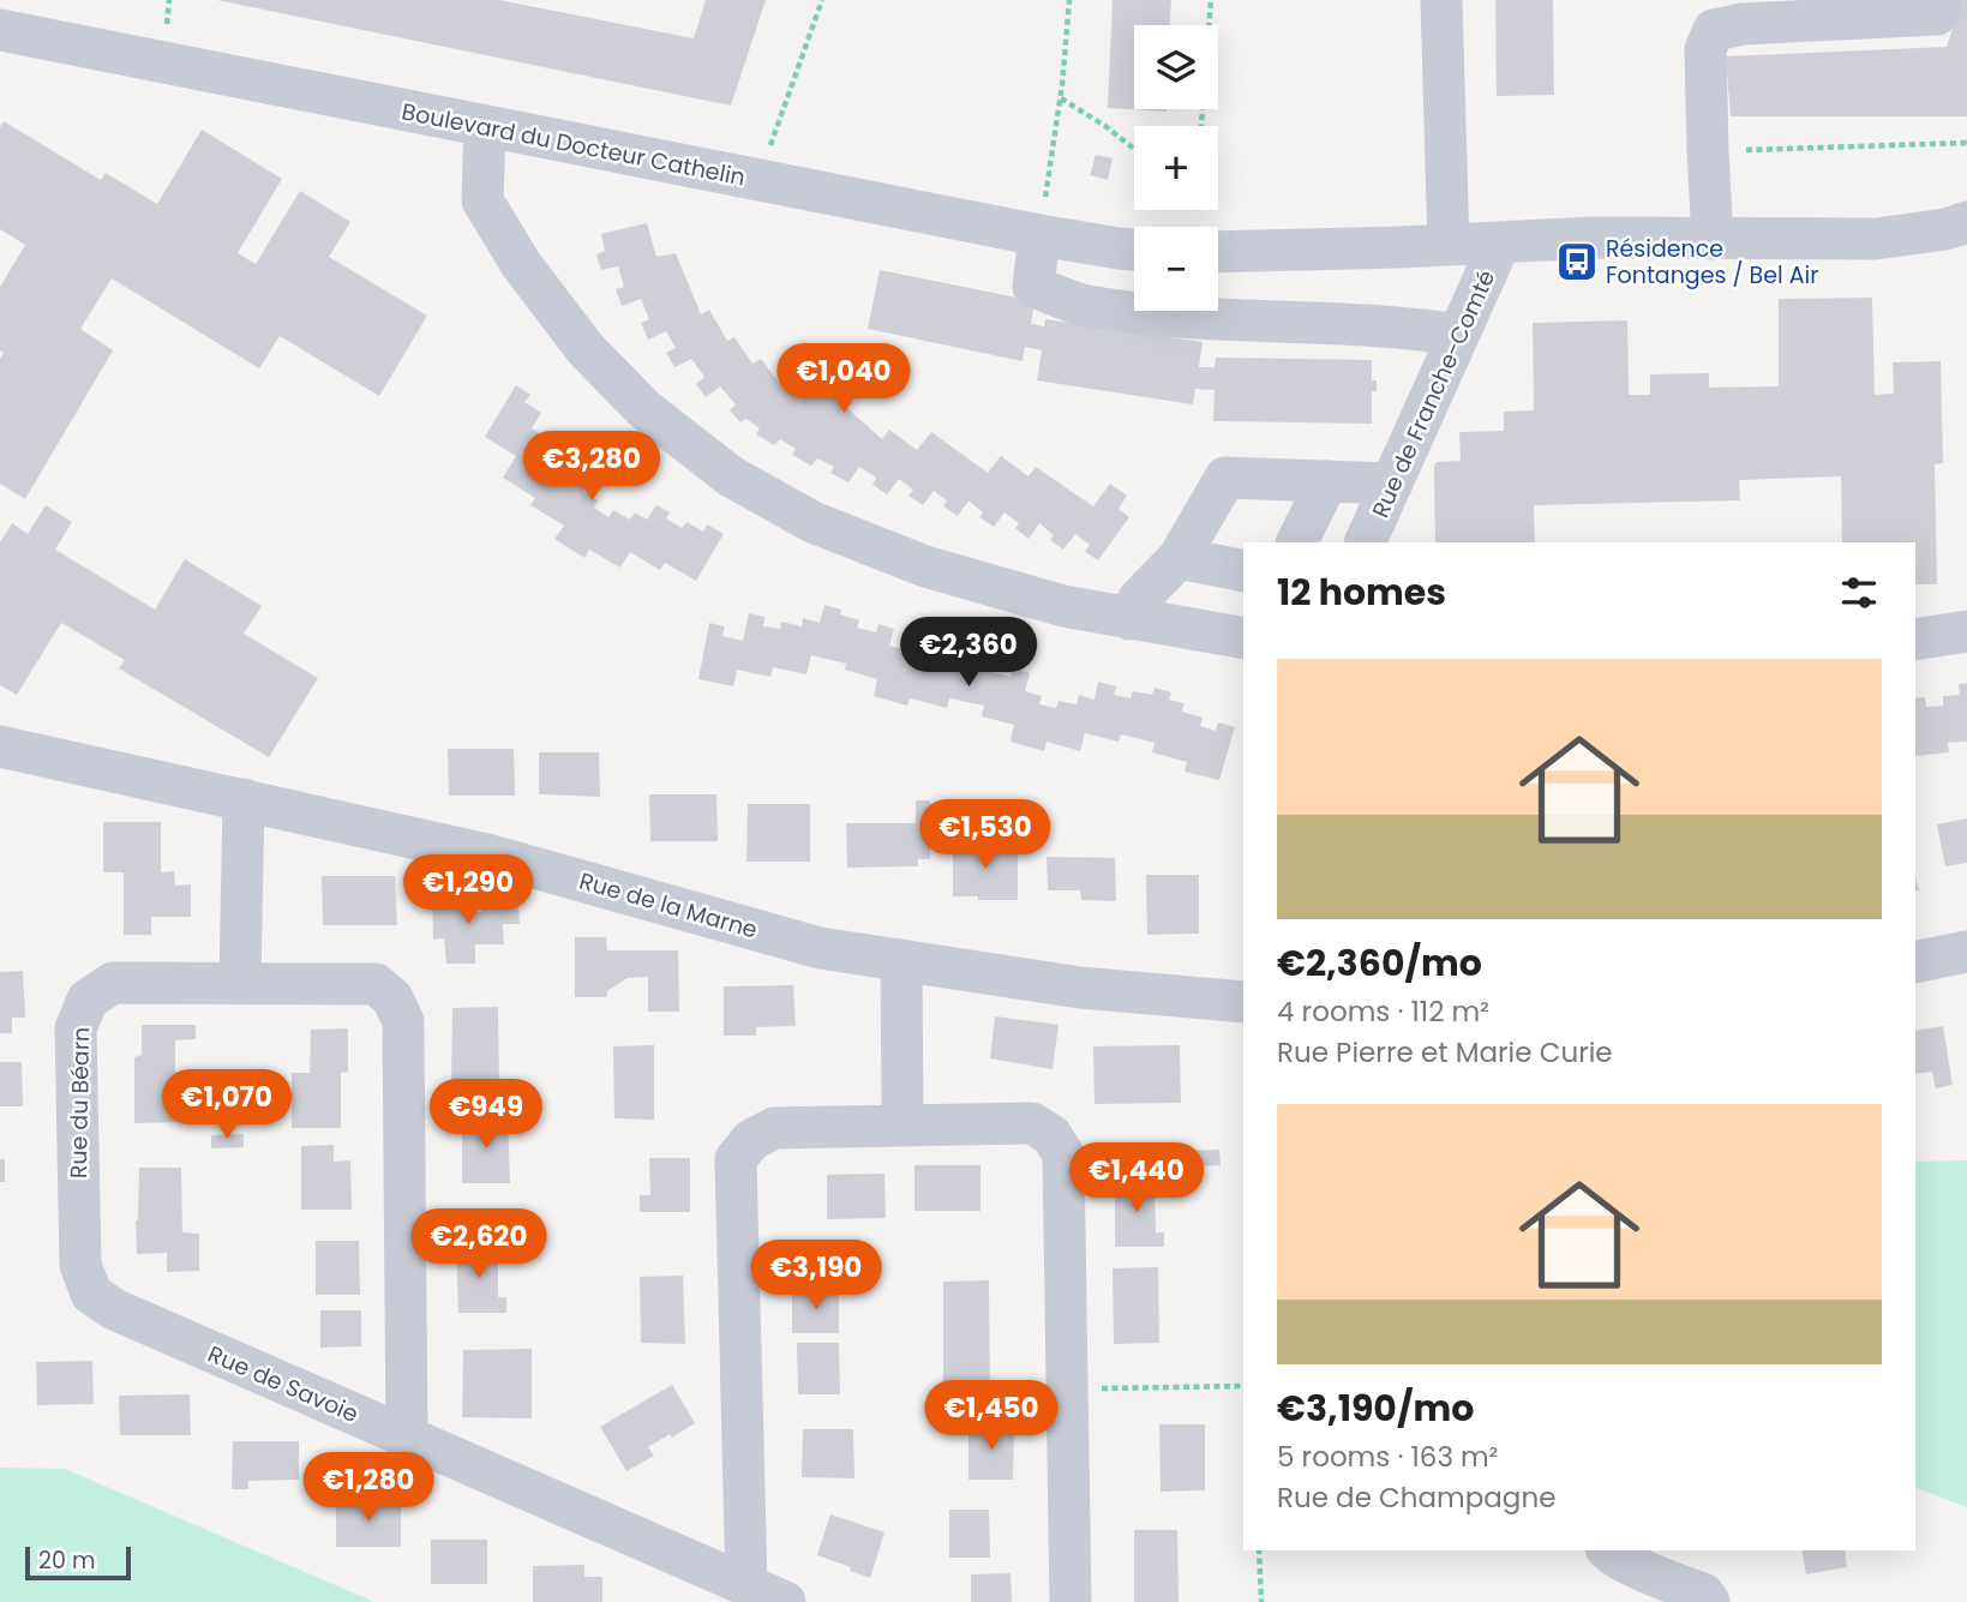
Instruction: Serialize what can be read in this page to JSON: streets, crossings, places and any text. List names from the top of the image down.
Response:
{
  "streets": {
    "street": [
      "Boulevard du Docteur Cathelin",
      "Rue de Franche-Comté",
      "Rue de la Marne",
      "Rue du Béarn",
      "Rue de Savoie"
    ]
  },
  "crossings": [
    ["Rue du Béarn", "Rue de Savoie"]
  ],
  "places": {
    "bus stop": ["Résidence Fontanges / Bel Air"]
  },
  "scale_bar": "20 m",
  "page": {
    "map_buttons": ["+", "−"],
    "price": [
      "€1,040",
      "€3,280",
      "€2,360",
      "€1,530",
      "€1,290",
      "€1,070",
      "€949",
      "€1,440",
      "€2,620",
      "€3,190",
      "€1,450",
      "€1,280"
    ],
    "heading": "12 homes",
    "list": [
      {
        "name": "€2,360/mo",
        "note": "4 rooms · 112 m² · Rue Pierre et Marie Curie"
      },
      {
        "name": "€3,190/mo",
        "note": "5 rooms · 163 m² · Rue de Champagne"
      }
    ],
    "scale": "20 m"
  }
}
